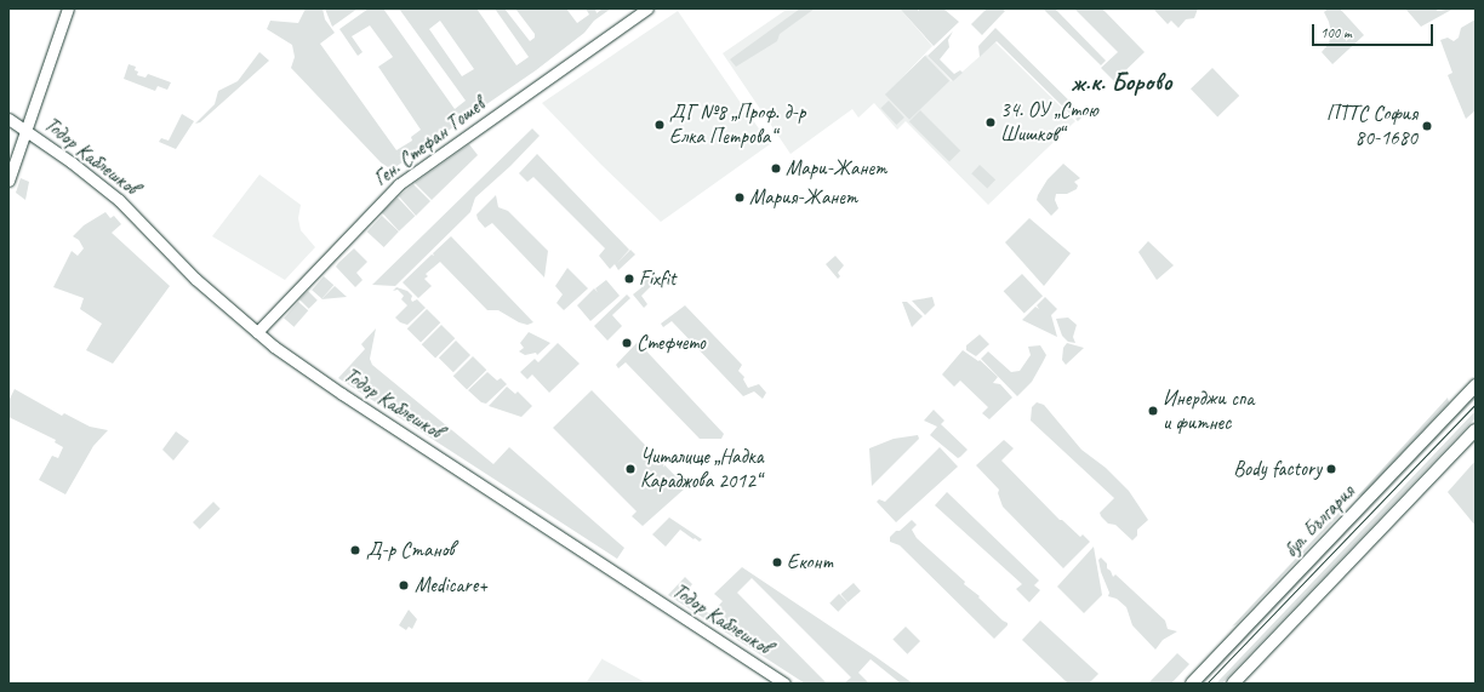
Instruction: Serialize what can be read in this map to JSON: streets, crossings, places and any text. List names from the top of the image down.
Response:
{
  "streets": {
    "main road": ["Ген. Стефан Тошев", "Тодор Каблешков", "бул. България"]
  },
  "crossings": [
    ["Ген. Стефан Тошев", "Тодор Каблешков"]
  ],
  "districts": ["ж.к. Борово"],
  "places": [
    "34. ОУ „Стою Шишков“",
    "ДГ №8 „Проф. д-р Елка Петрова“",
    "ПТТС София 80-1680",
    "Мари-Жанет",
    "Мария-Жанет",
    "Fixfit",
    "Стефчето",
    "Инерджи спа и фитнес",
    "Читалище „Надка Караджова 2012“",
    "Body factory",
    "Д-р Станов",
    "Еконт",
    "Medicare+"
  ],
  "scale_bar": "100 m"
}
